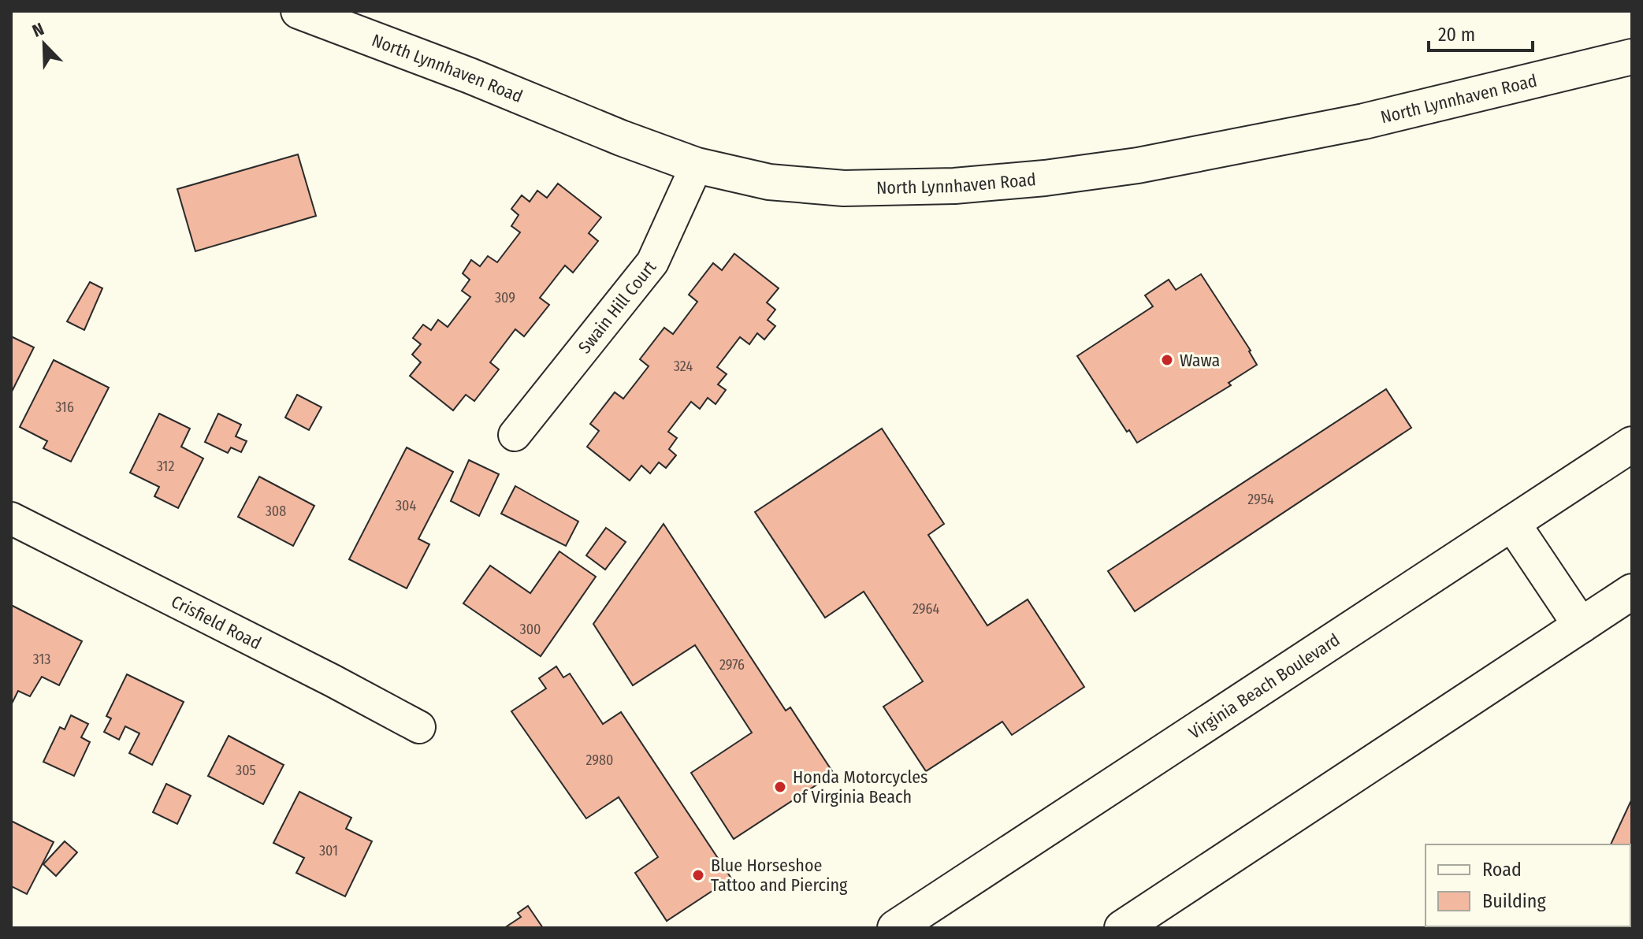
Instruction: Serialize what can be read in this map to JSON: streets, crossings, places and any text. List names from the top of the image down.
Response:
{
  "streets": {
    "main road": ["North Lynnhaven Road", "Virginia Beach Boulevard"],
    "street": ["Swain Hill Court", "Crisfield Road"]
  },
  "crossings": [
    ["North Lynnhaven Road", "Swain Hill Court"]
  ],
  "places": ["Wawa", "Honda Motorcycles of Virginia Beach", "Blue Horseshoe Tattoo and Piercing"],
  "house_numbers": [
    "309",
    "324",
    "316",
    "312",
    "2954",
    "304",
    "308",
    "2964",
    "300",
    "313",
    "2976",
    "2980",
    "305",
    "301"
  ],
  "legend": ["Road", "Building"],
  "scale_bar": "20 m",
  "north": "top left"
}
